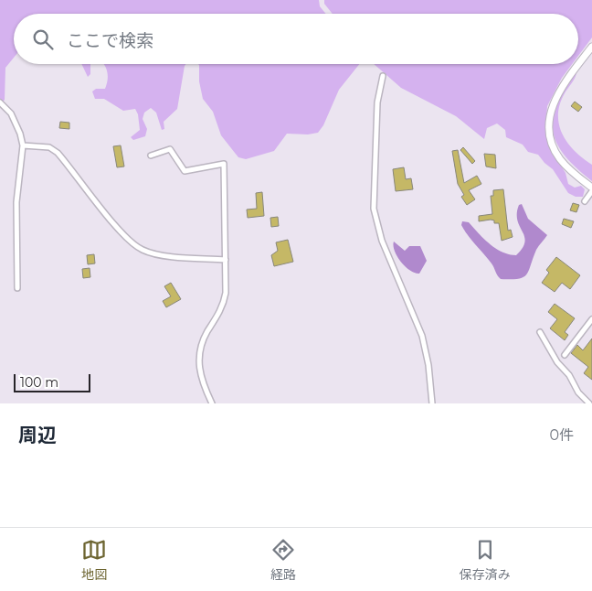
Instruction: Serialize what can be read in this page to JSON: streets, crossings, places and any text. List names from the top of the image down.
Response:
{
  "scale_bar": "100 m",
  "page": {
    "search": "ここで検索",
    "scale": "100 m",
    "heading": ["周辺", "0件"],
    "nav": ["地図", "経路", "保存済み"]
  }
}
